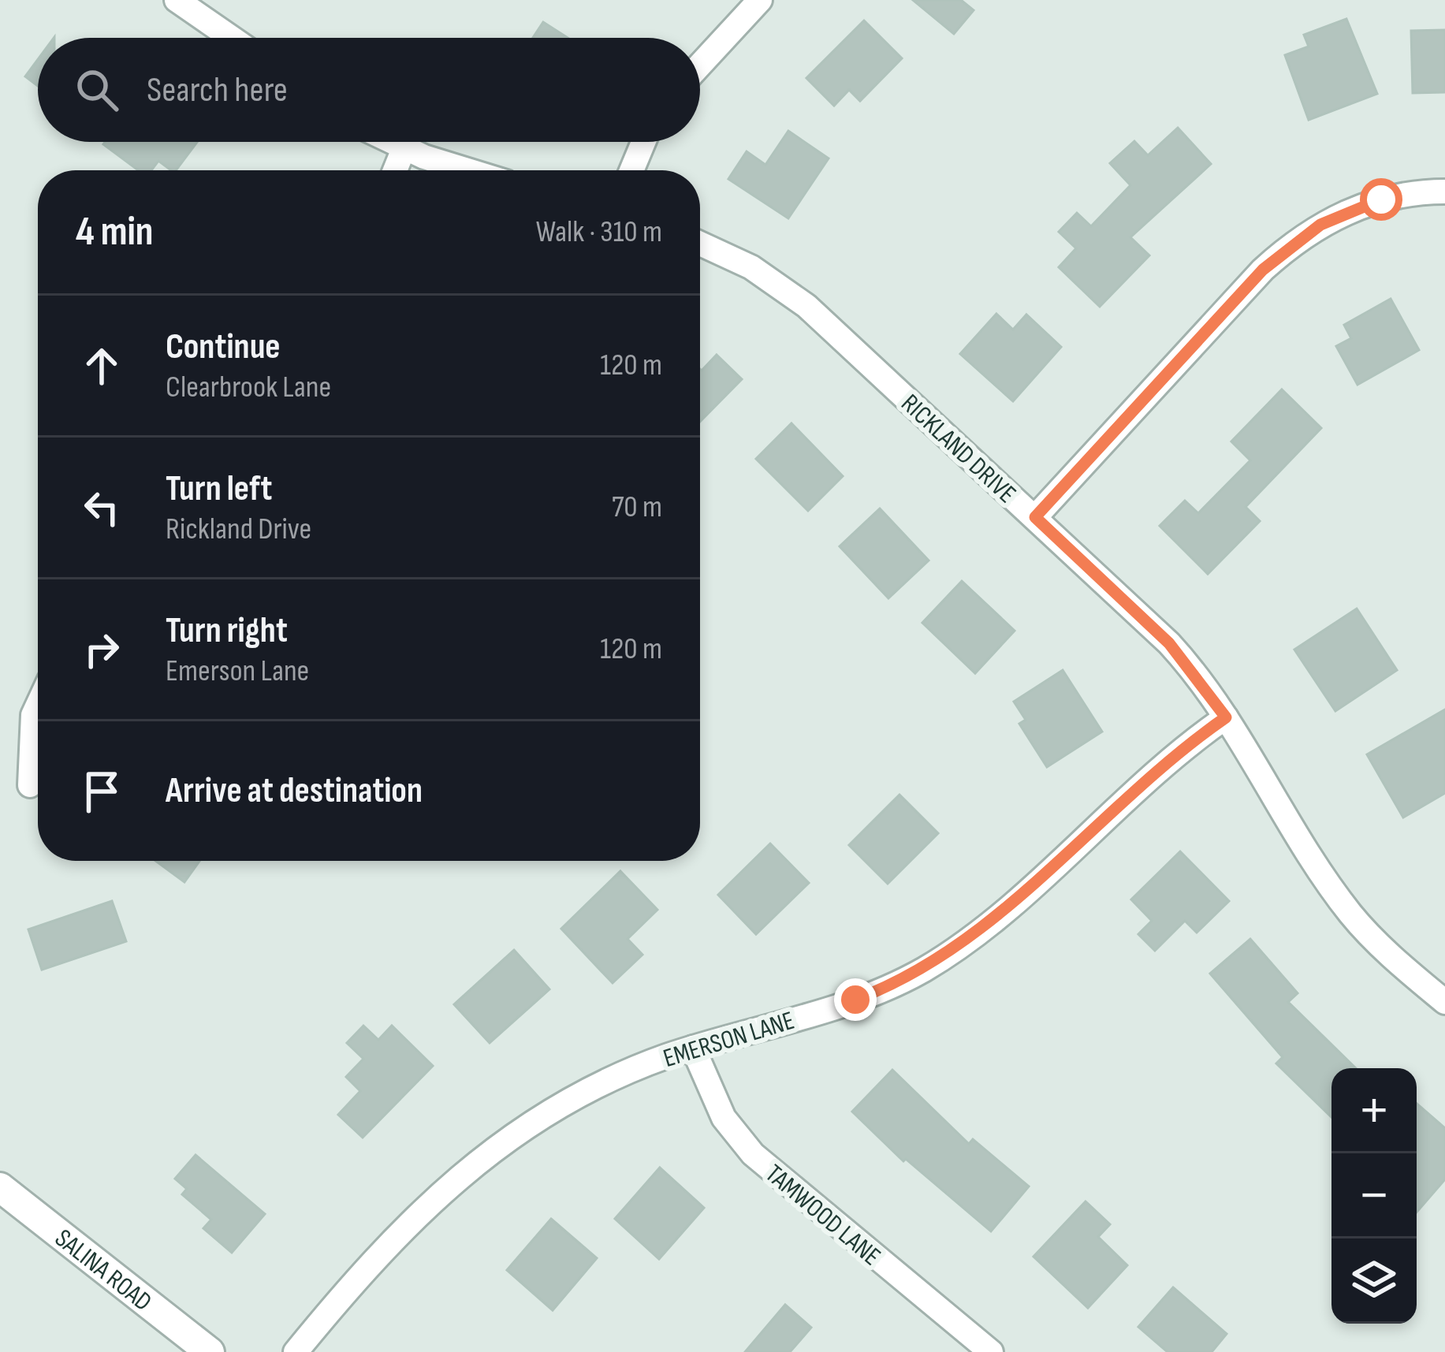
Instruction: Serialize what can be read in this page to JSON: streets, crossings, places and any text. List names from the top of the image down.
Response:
{
  "streets": {
    "street": [
      "RICKLAND DRIVE",
      "EMERSON LANE",
      "TAMWOOD LANE",
      "SALINA ROAD"
    ]
  },
  "crossings": [
    ["RICKLAND DRIVE", "EMERSON LANE"],
    ["EMERSON LANE", "TAMWOOD LANE"]
  ],
  "page": {
    "search": "Search here",
    "heading": ["4 min", "Walk · 310 m"],
    "list": [
      ["Continue", "Clearbrook Lane", "120 m"],
      ["Turn left", "Rickland Drive", "70 m"],
      ["Turn right", "Emerson Lane", "120 m"],
      "Arrive at destination"
    ],
    "map_buttons": ["+", "−"]
  }
}
